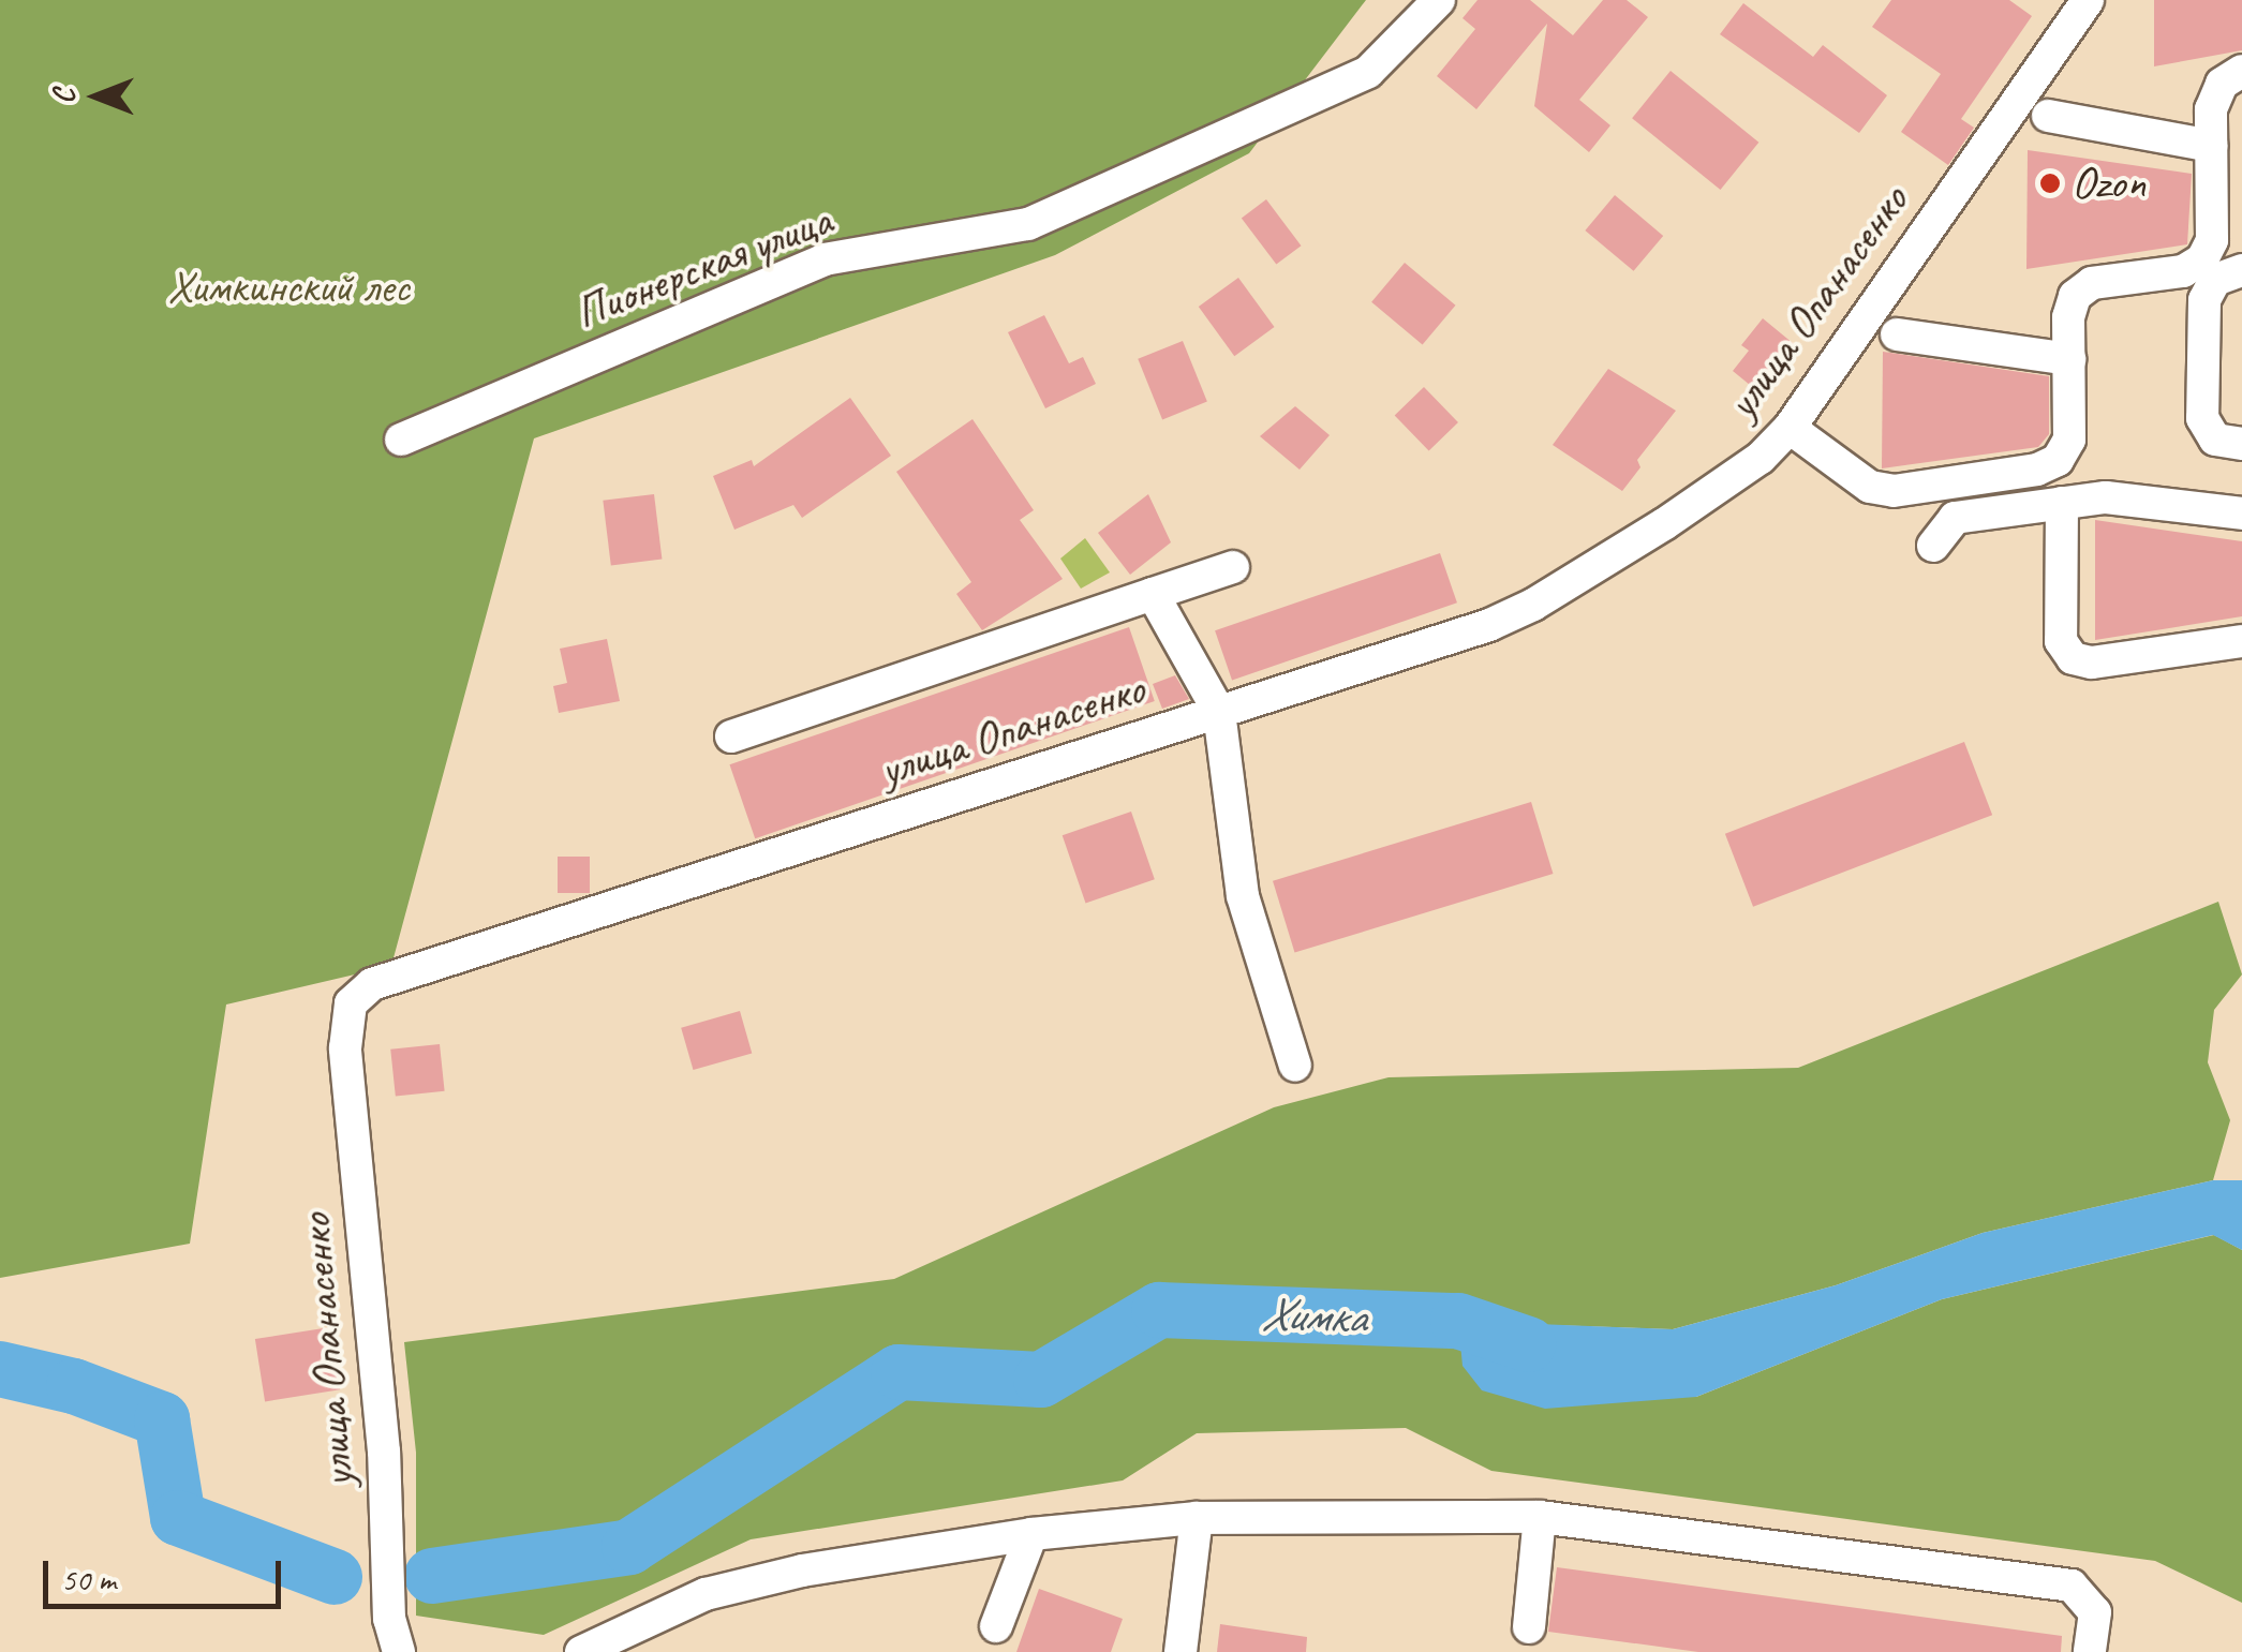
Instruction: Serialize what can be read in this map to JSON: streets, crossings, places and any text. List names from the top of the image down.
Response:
{
  "streets": {
    "street": ["Пионерская улица", "улица Опанасенко"]
  },
  "water": ["Химка"],
  "parks": ["Химкинский лес"],
  "places": ["Ozon"],
  "scale_bar": "50 m",
  "north": "left"
}
